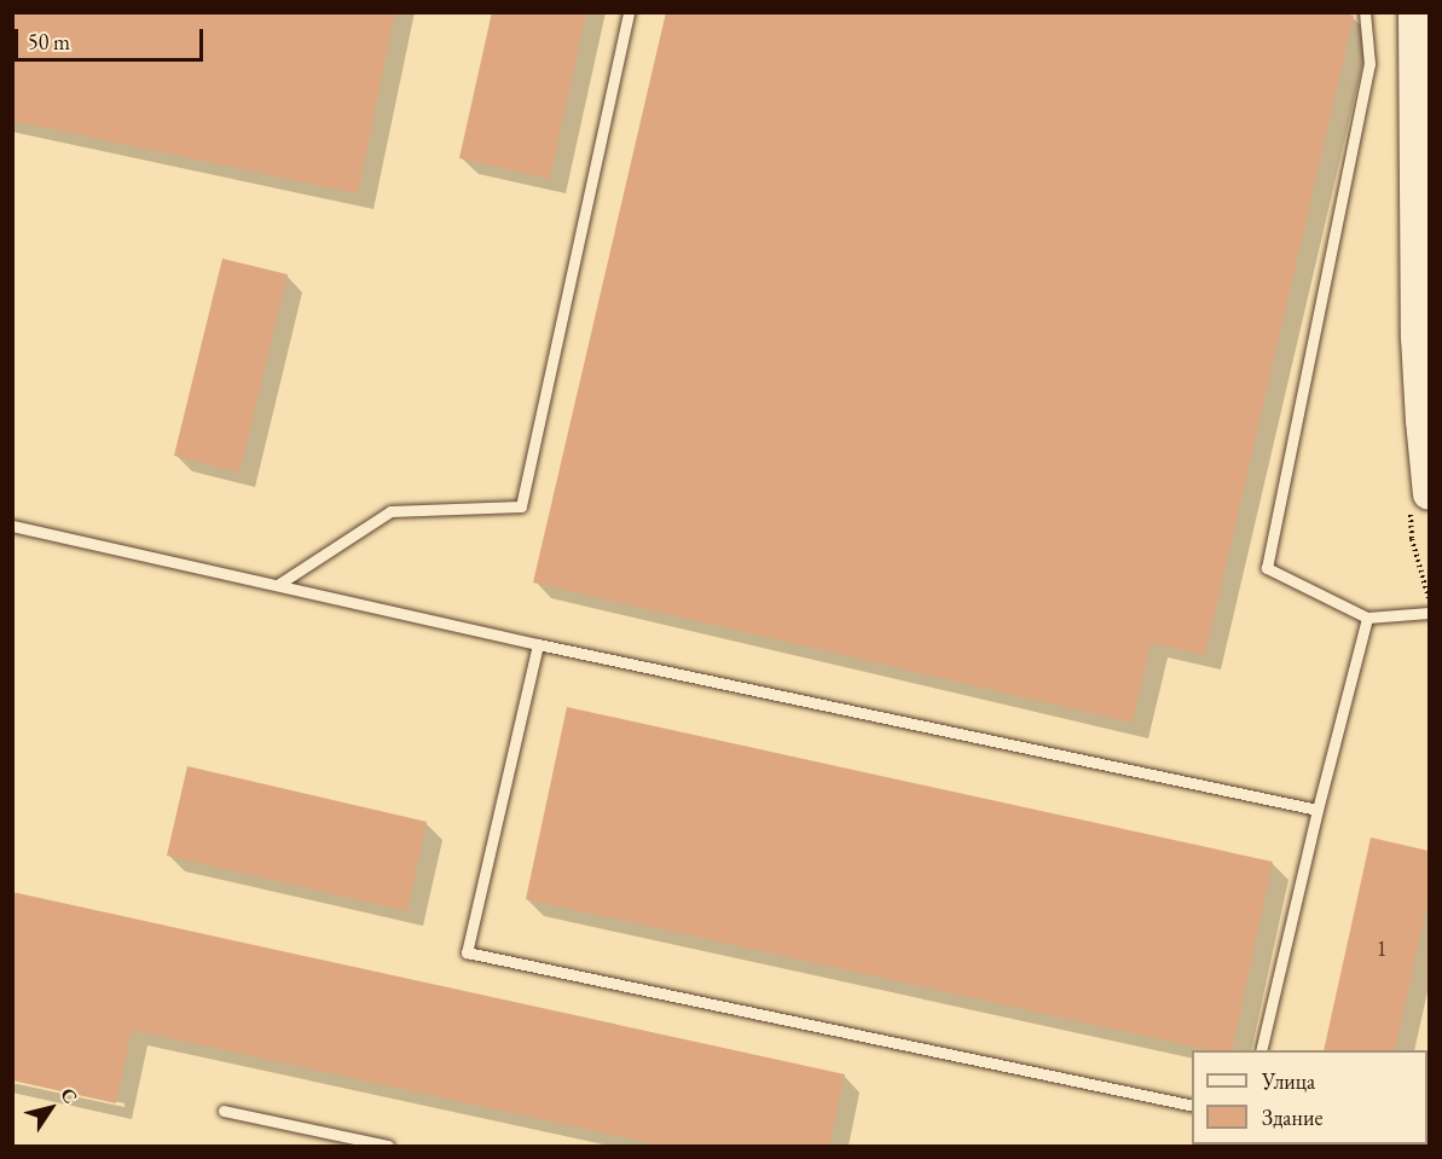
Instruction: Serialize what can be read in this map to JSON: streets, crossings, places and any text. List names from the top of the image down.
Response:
{
  "house_numbers": ["1"],
  "legend": ["Улица", "Здание"],
  "scale_bar": "50 m",
  "north": "top right"
}
